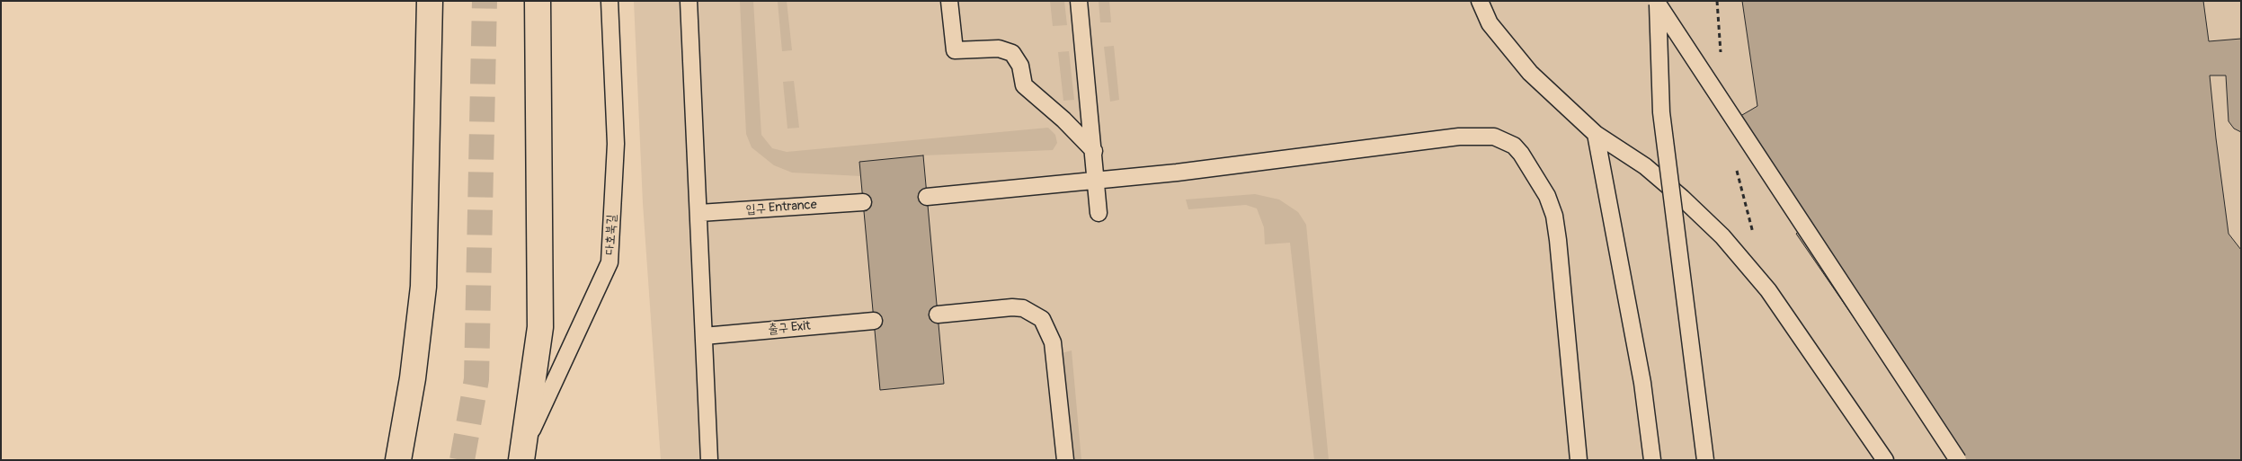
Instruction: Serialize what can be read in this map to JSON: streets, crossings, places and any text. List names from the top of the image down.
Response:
{
  "streets": {
    "lane": ["입구 Entrance", "다호북길", "출구 Exit"]
  }
}
